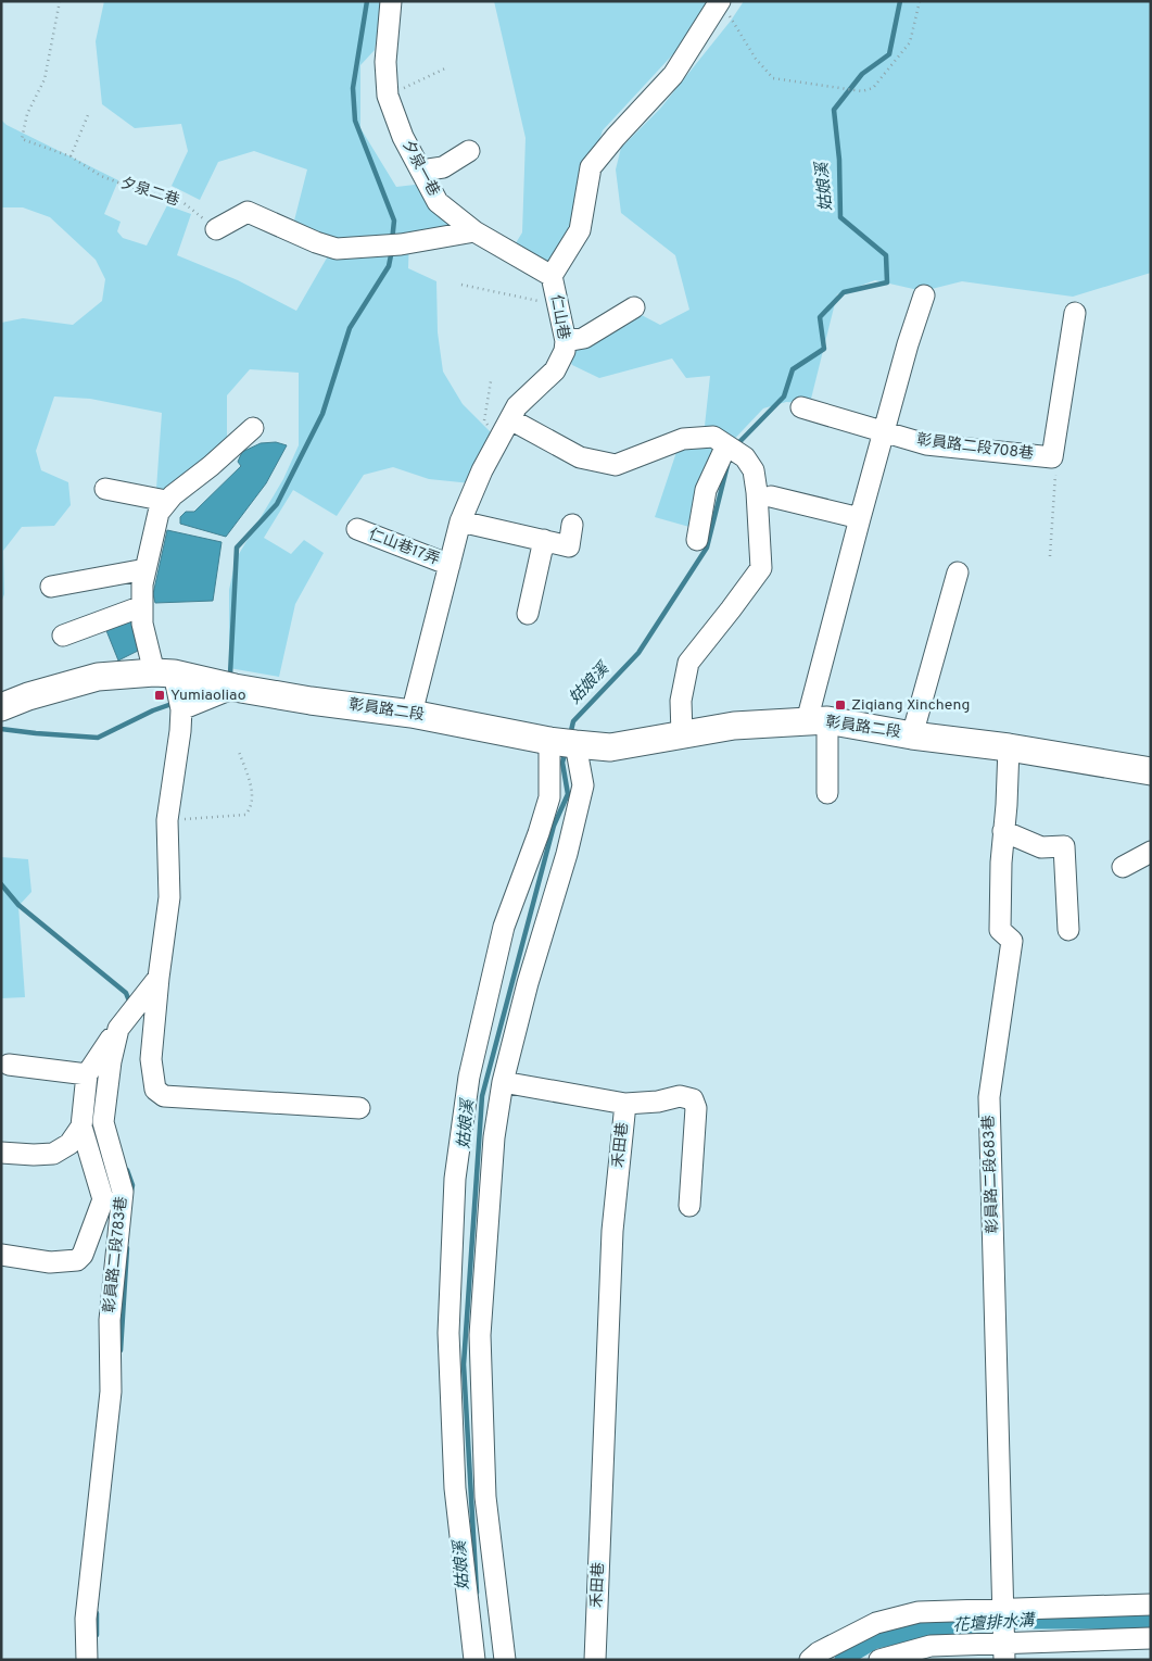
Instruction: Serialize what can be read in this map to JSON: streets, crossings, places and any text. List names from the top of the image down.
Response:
{
  "streets": {
    "main road": ["彰員路二段"],
    "street": [
      "夕泉一巷",
      "仁山巷",
      "彰員路二段708巷",
      "仁山巷17弄",
      "禾田巷",
      "彰員路二段683巷",
      "彰員路二段783巷"
    ],
    "path": ["夕泉二巷"]
  },
  "crossings": [
    ["夕泉一巷", "仁山巷"],
    ["仁山巷", "仁山巷17弄"],
    ["仁山巷", "彰員路二段"],
    ["彰員路二段", "彰員路二段683巷"]
  ],
  "water": ["姑娘溪", "花壇排水溝"],
  "places": {
    "transit": ["Yumiaoliao", "Ziqiang Xincheng"]
  }
}
